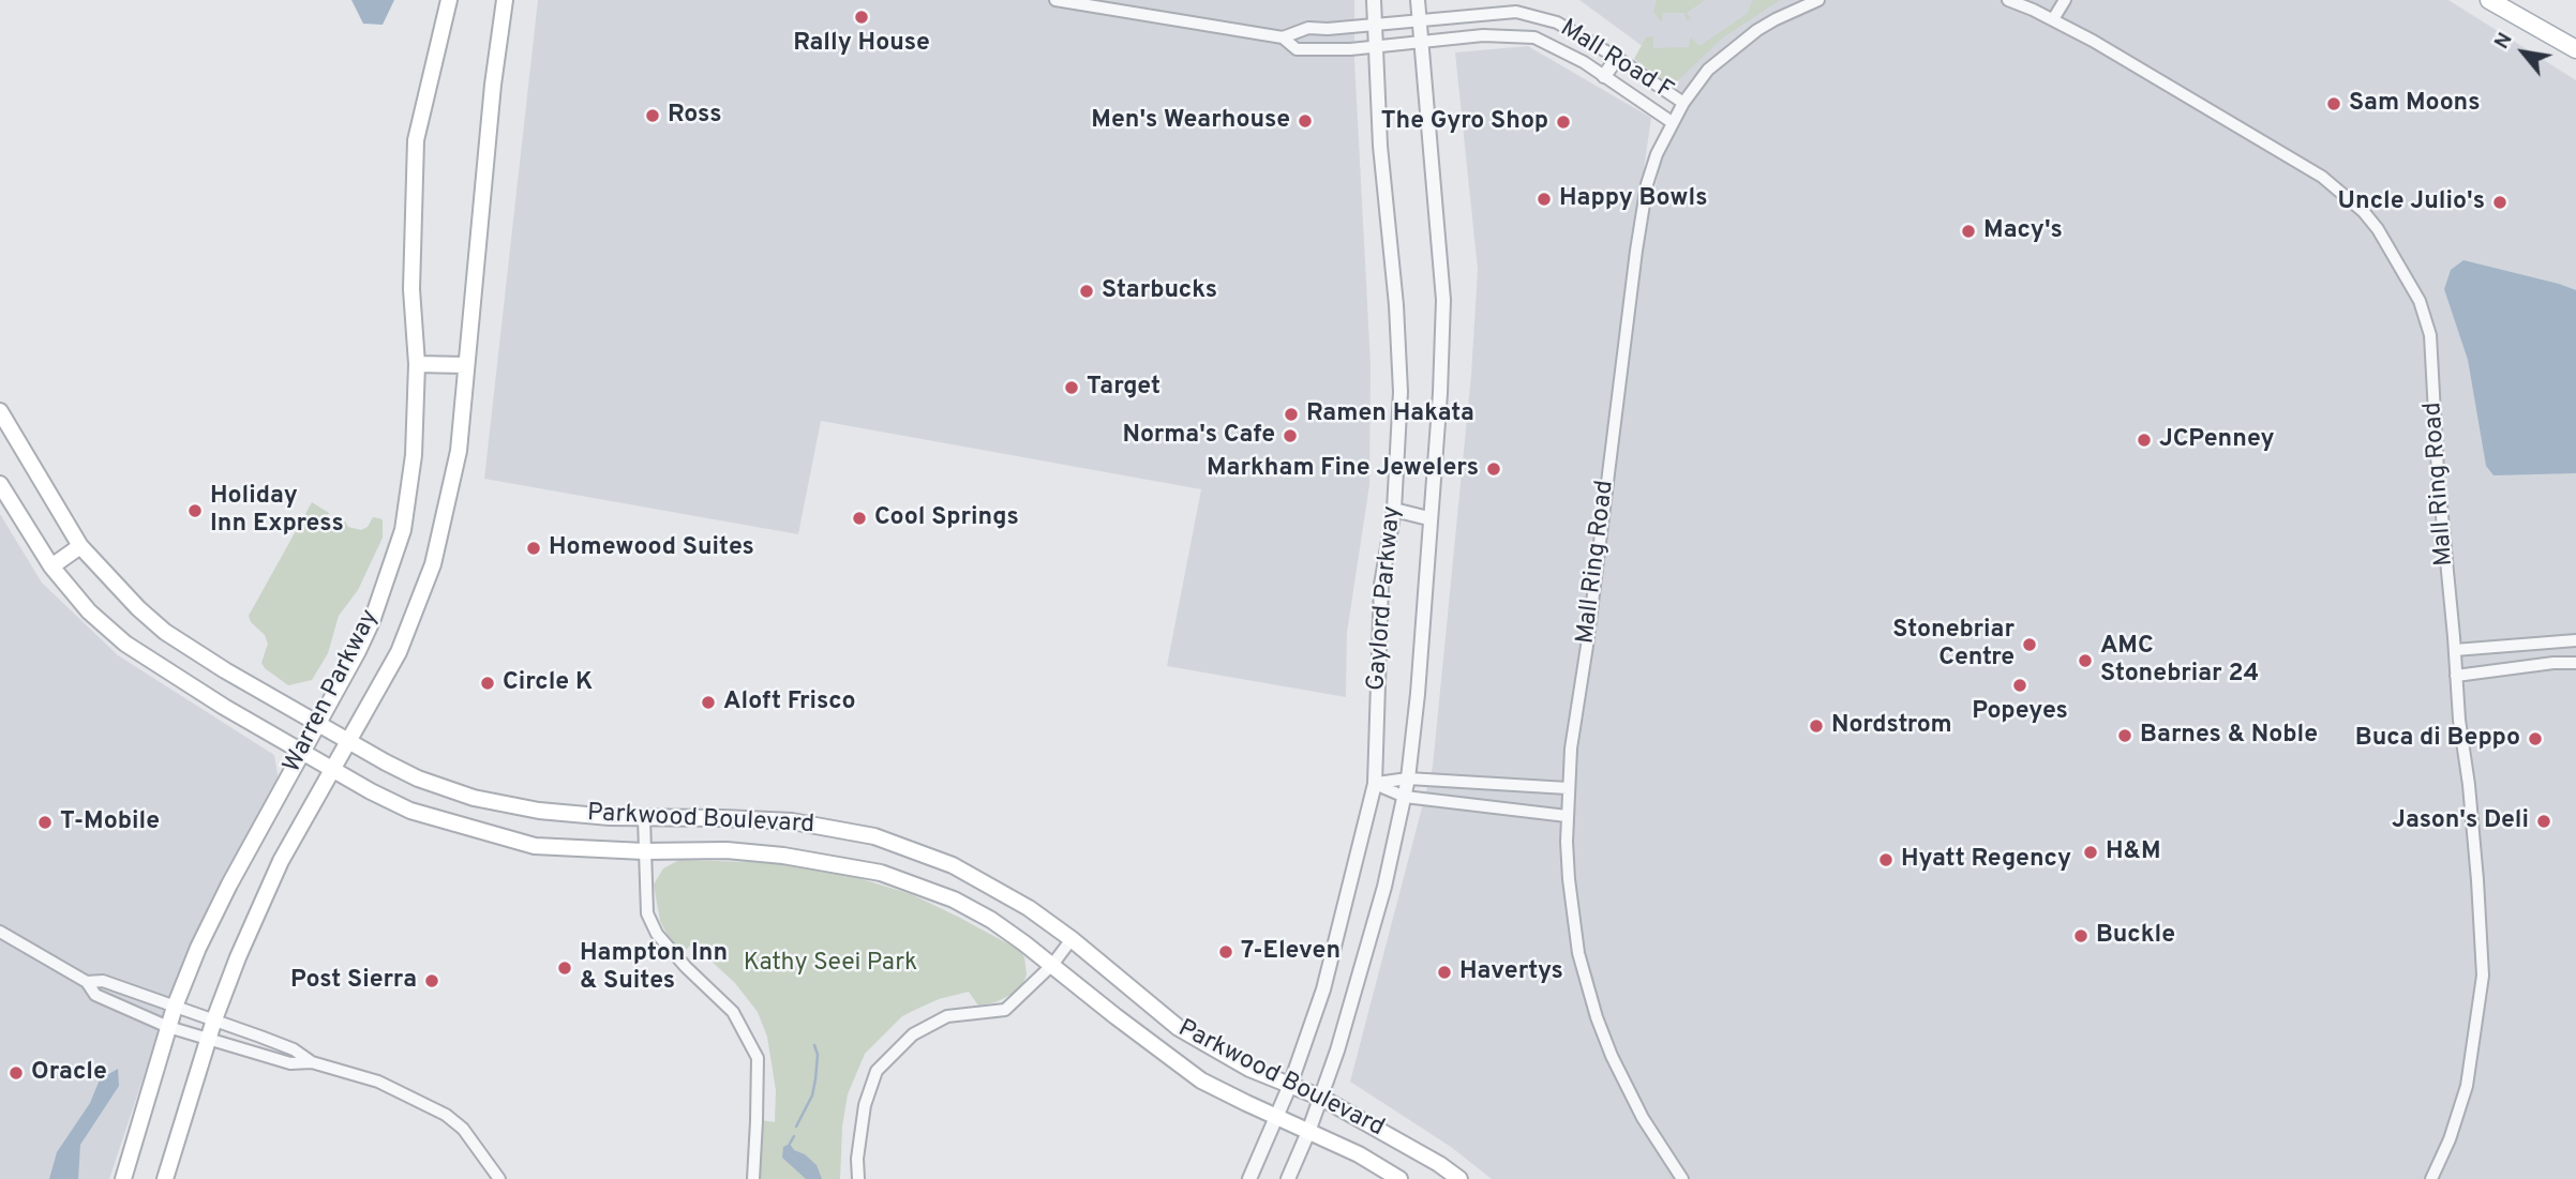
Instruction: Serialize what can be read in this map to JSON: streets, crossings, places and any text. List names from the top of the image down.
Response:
{
  "streets": {
    "main road": ["Warren Parkway", "Parkwood Boulevard"],
    "street": ["Mall Road F", "Mall Ring Road", "Gaylord Parkway"]
  },
  "crossings": [
    ["Mall Road F", "Mall Ring Road"],
    ["Mall Road F", "Gaylord Parkway"],
    ["Gaylord Parkway", "Parkwood Boulevard"],
    ["Warren Parkway", "Parkwood Boulevard"]
  ],
  "parks": ["Kathy Seei Park"],
  "places": [
    "Rally House",
    "Sam Moons",
    "Ross",
    "Men's Wearhouse",
    "The Gyro Shop",
    "Happy Bowls",
    "Uncle Julio's",
    "Macy's",
    "Starbucks",
    "Target",
    "Ramen Hakata",
    "Norma's Cafe",
    "JCPenney",
    "Markham Fine Jewelers",
    "Holiday Inn Express",
    "Cool Springs",
    "Homewood Suites",
    "Stonebriar Centre",
    "AMC Stonebriar 24",
    "Circle K",
    "Popeyes",
    "Aloft Frisco",
    "Nordstrom",
    "Barnes & Noble",
    "Buca di Beppo",
    "Jason's Deli",
    "T-Mobile",
    "H&M",
    "Hyatt Regency",
    "Buckle",
    "7-Eleven",
    "Hampton Inn & Suites",
    "Havertys",
    "Post Sierra",
    "Oracle"
  ],
  "north": "top left"
}
